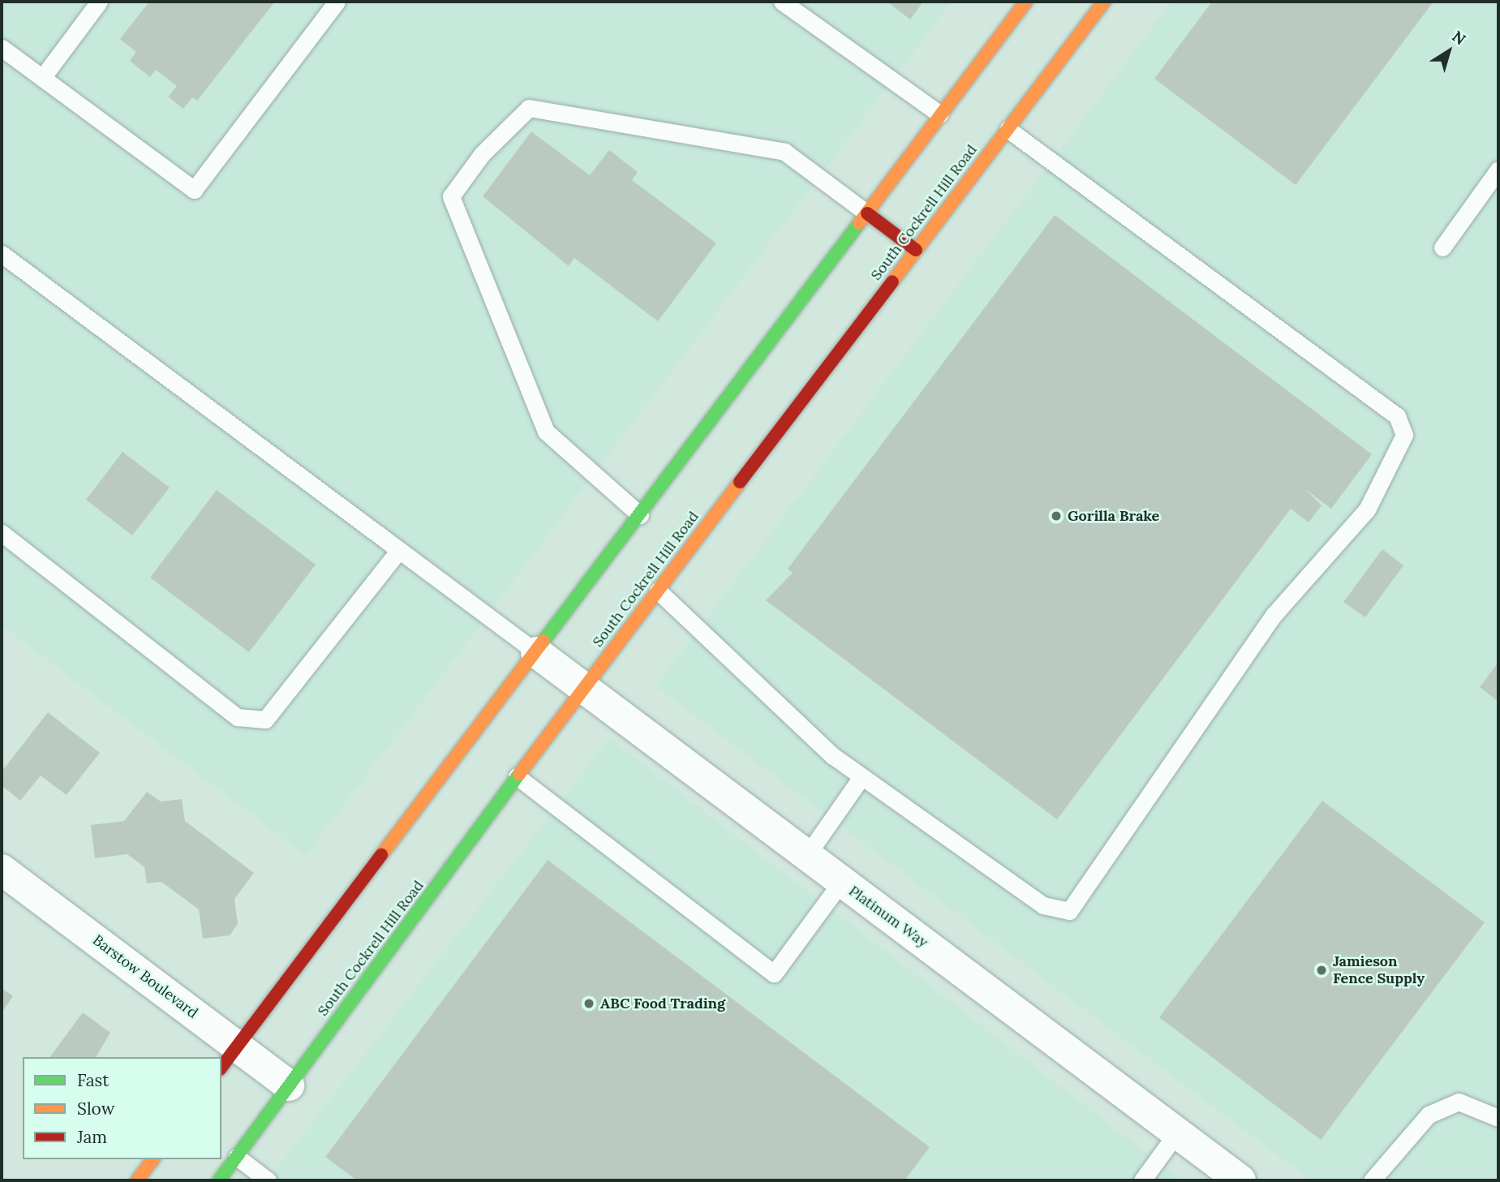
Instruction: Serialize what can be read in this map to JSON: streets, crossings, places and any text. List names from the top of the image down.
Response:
{
  "streets": {
    "main road": ["South Cockrell Hill Road"],
    "street": ["Platinum Way", "Barstow Boulevard"]
  },
  "crossings": [
    ["South Cockrell Hill Road", "Platinum Way"],
    ["South Cockrell Hill Road", "Barstow Boulevard"]
  ],
  "places": ["Gorilla Brake", "Jamieson Fence Supply", "ABC Food Trading"],
  "legend": ["Fast", "Slow", "Jam"],
  "north": "top right"
}
